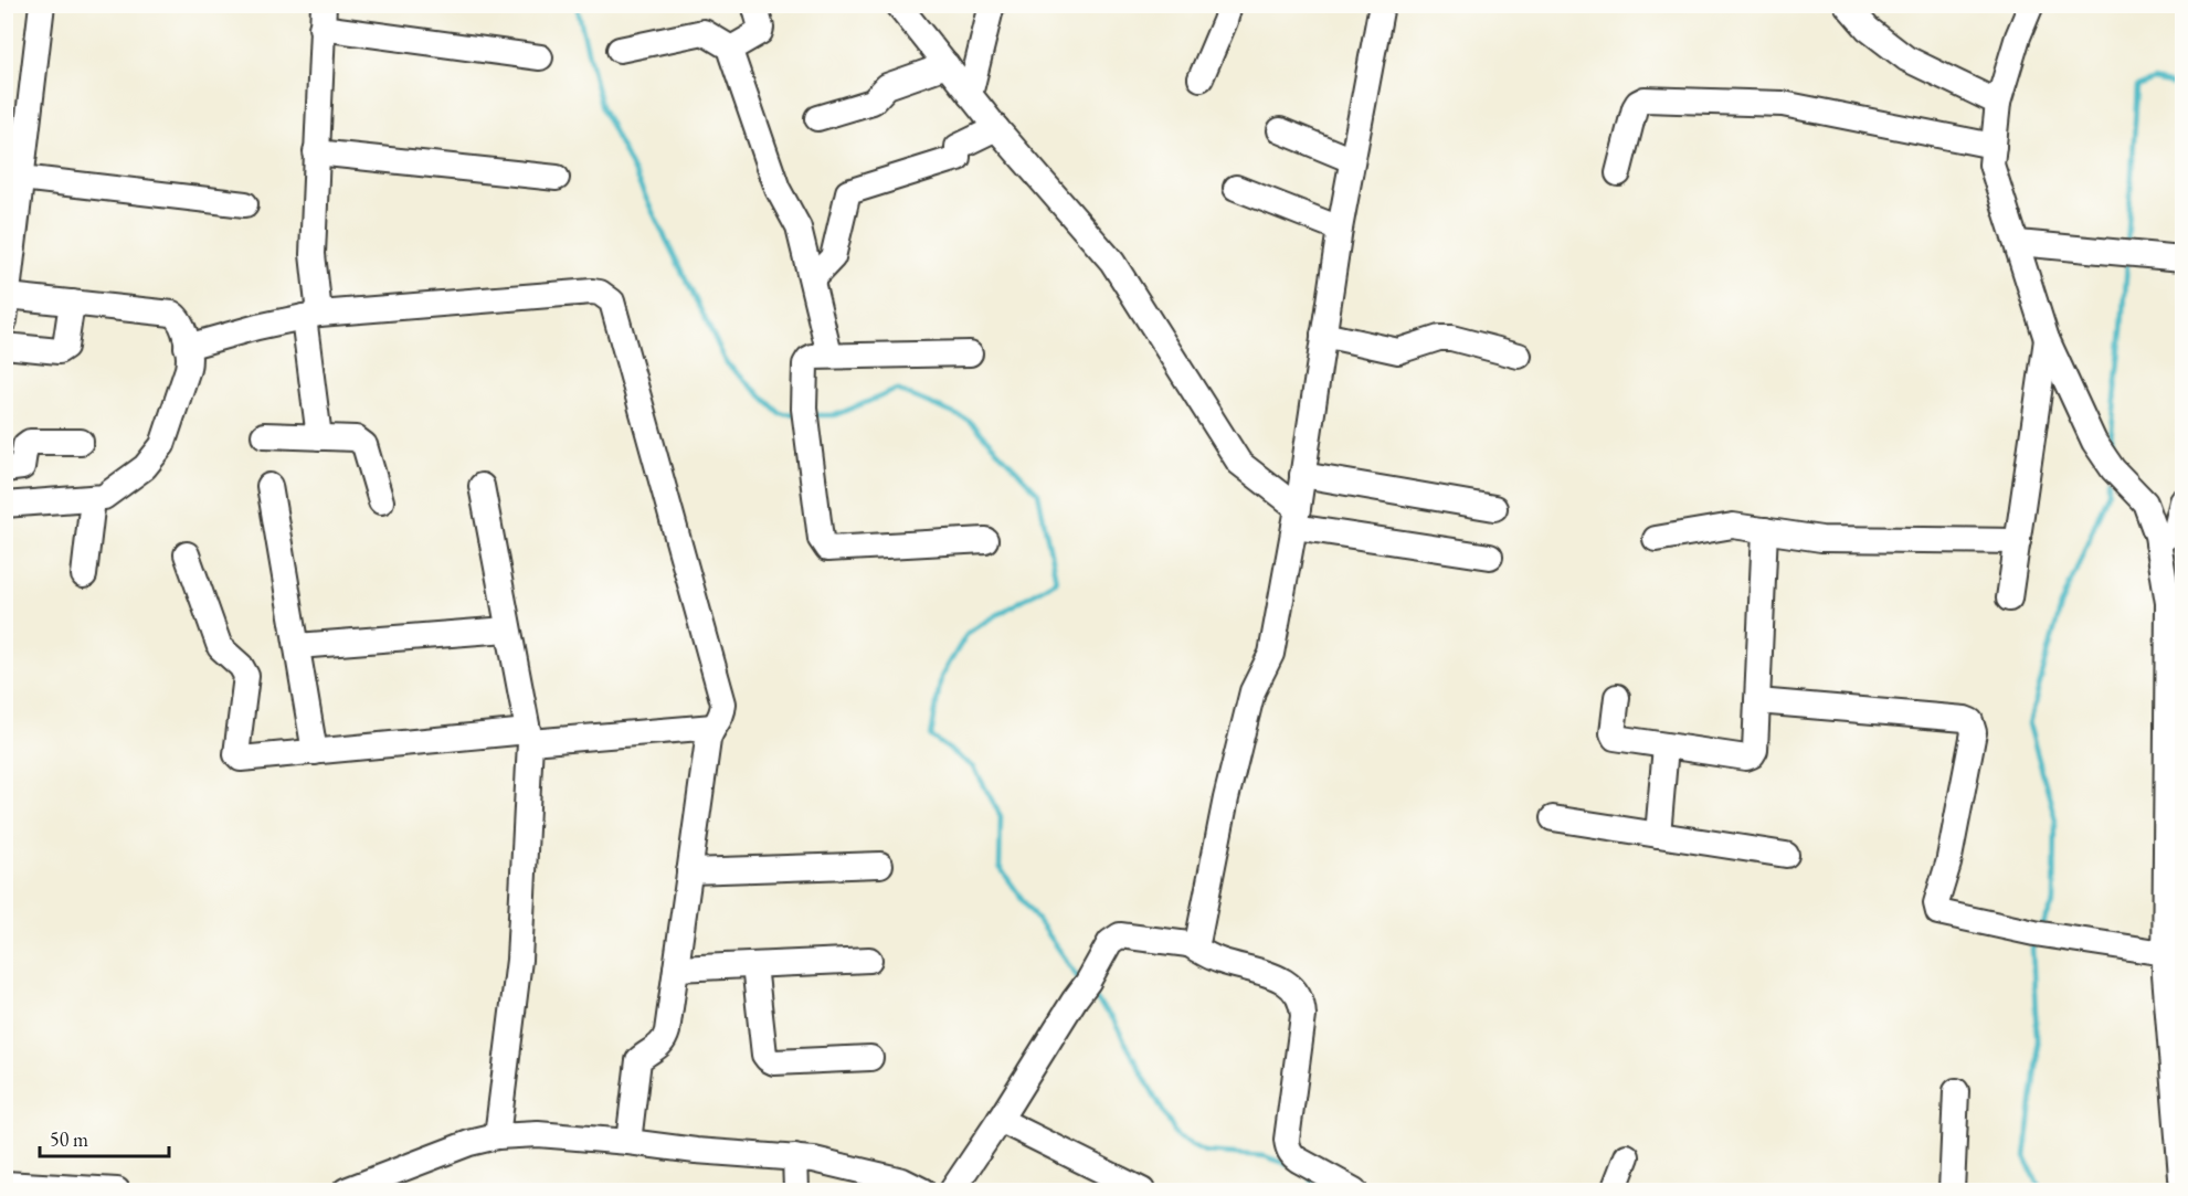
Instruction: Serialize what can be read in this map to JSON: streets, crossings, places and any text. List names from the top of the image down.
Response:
{
  "scale_bar": "50 m"
}
